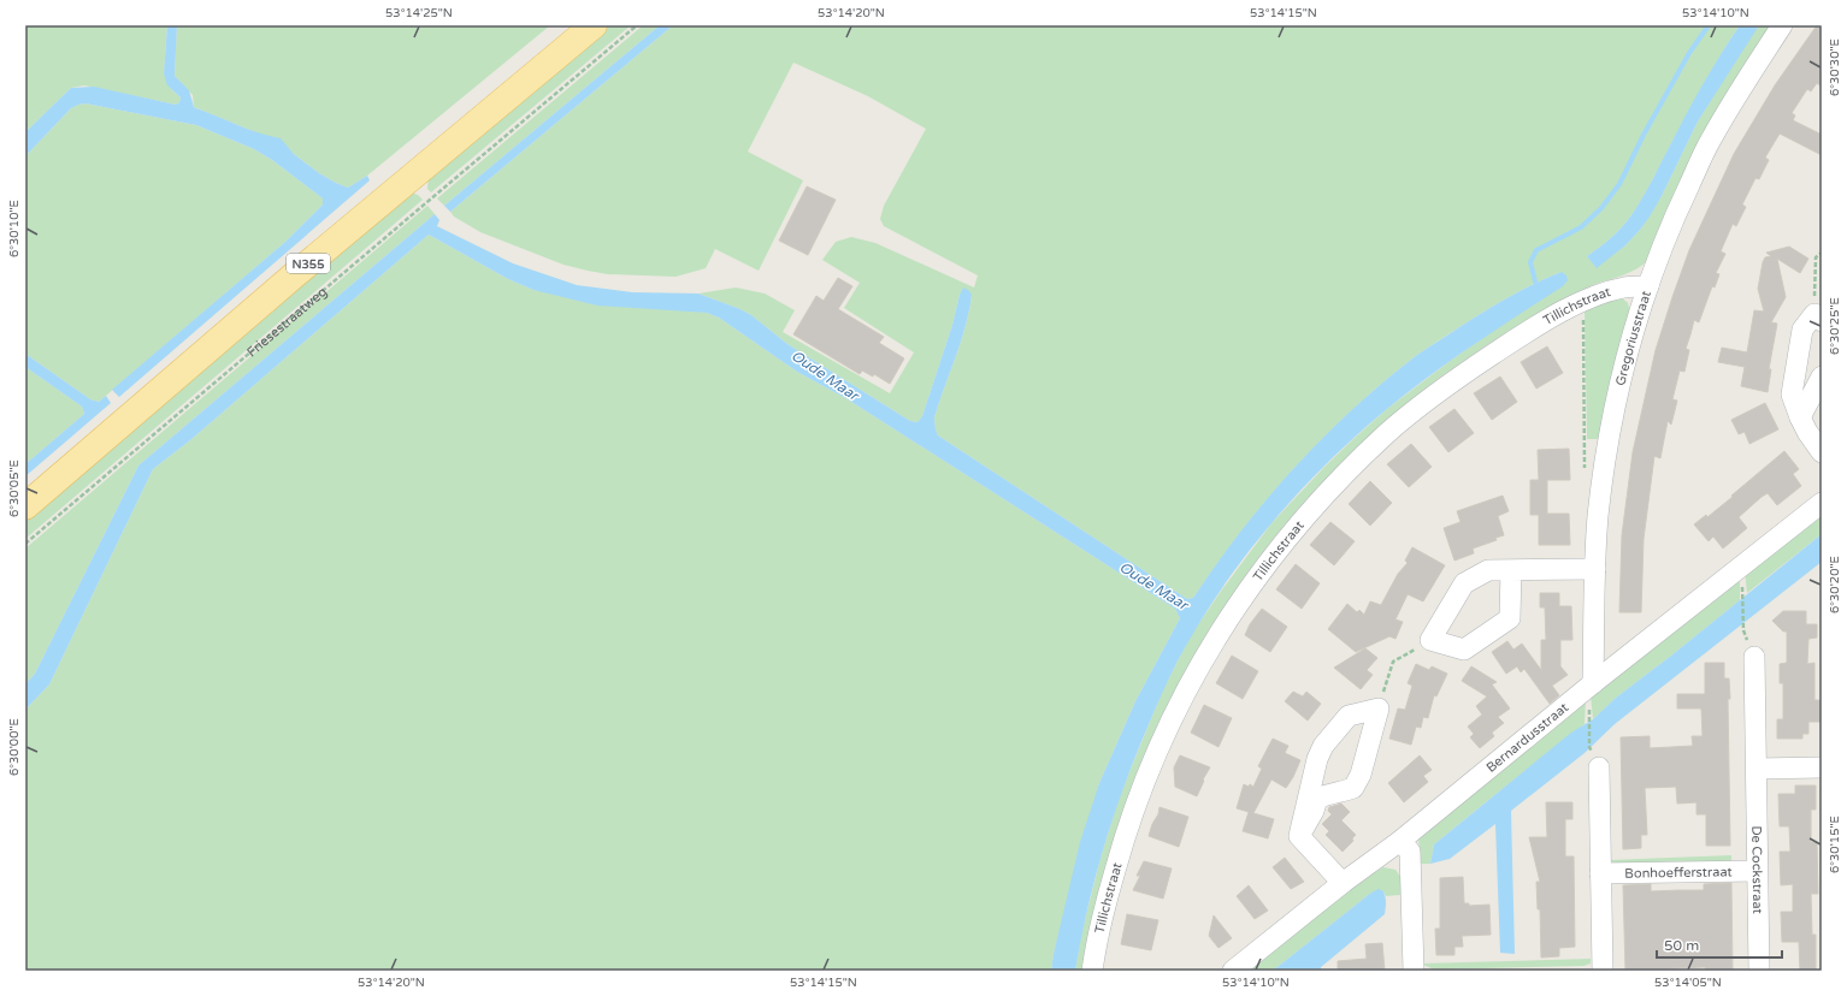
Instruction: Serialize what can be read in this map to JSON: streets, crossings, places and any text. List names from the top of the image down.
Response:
{
  "streets": {
    "main road": ["N355"],
    "street": [
      "Tillichstraat",
      "Gregoriusstraat",
      "Bernardusstraat",
      "De Cockstraat",
      "Bonhoefferstraat"
    ],
    "path": ["Friesestraatweg"]
  },
  "crossings": [
    ["Tillichstraat", "Gregoriusstraat"],
    ["Gregoriusstraat", "Bernardusstraat"],
    ["De Cockstraat", "Bonhoefferstraat"]
  ],
  "water": ["Oude Maar"],
  "scale_bar": "50 m",
  "coordinates": [
    "53°14'25\"N",
    "53°14'20\"N",
    "53°14'15\"N",
    "53°14'10\"N",
    "6°30'30\"E",
    "6°30'10\"E",
    "6°30'25\"E",
    "6°30'05\"E",
    "6°30'20\"E",
    "6°30'00\"E",
    "6°30'15\"E",
    "53°14'05\"N"
  ]
}
